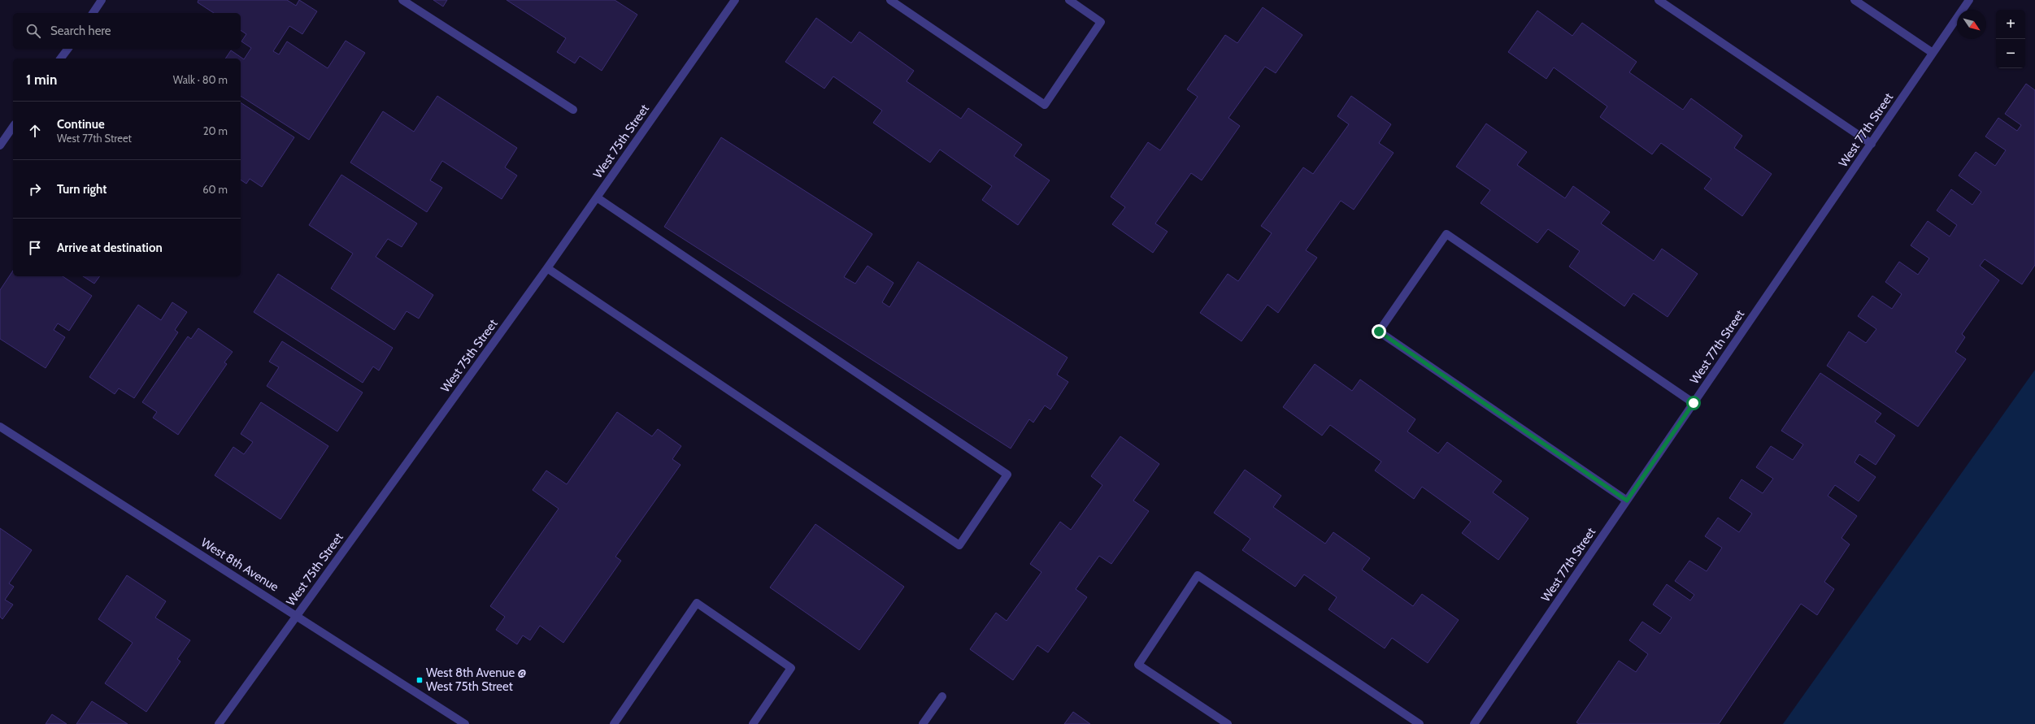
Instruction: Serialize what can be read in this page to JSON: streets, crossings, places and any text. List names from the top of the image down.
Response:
{
  "streets": {
    "street": ["West 77th Street", "West 75th Street", "West 8th Avenue"]
  },
  "crossings": [
    ["West 75th Street", "West 8th Avenue"]
  ],
  "places": {
    "transit": ["West 8th Avenue @ West 75th Street"]
  },
  "north": "bottom right",
  "page": {
    "map_buttons": ["+", "−"],
    "search": "Search here",
    "heading": ["1 min", "Walk · 80 m"],
    "list": [
      ["Continue", "West 77th Street", "20 m"],
      ["Turn right", "60 m"],
      "Arrive at destination"
    ]
  }
}
